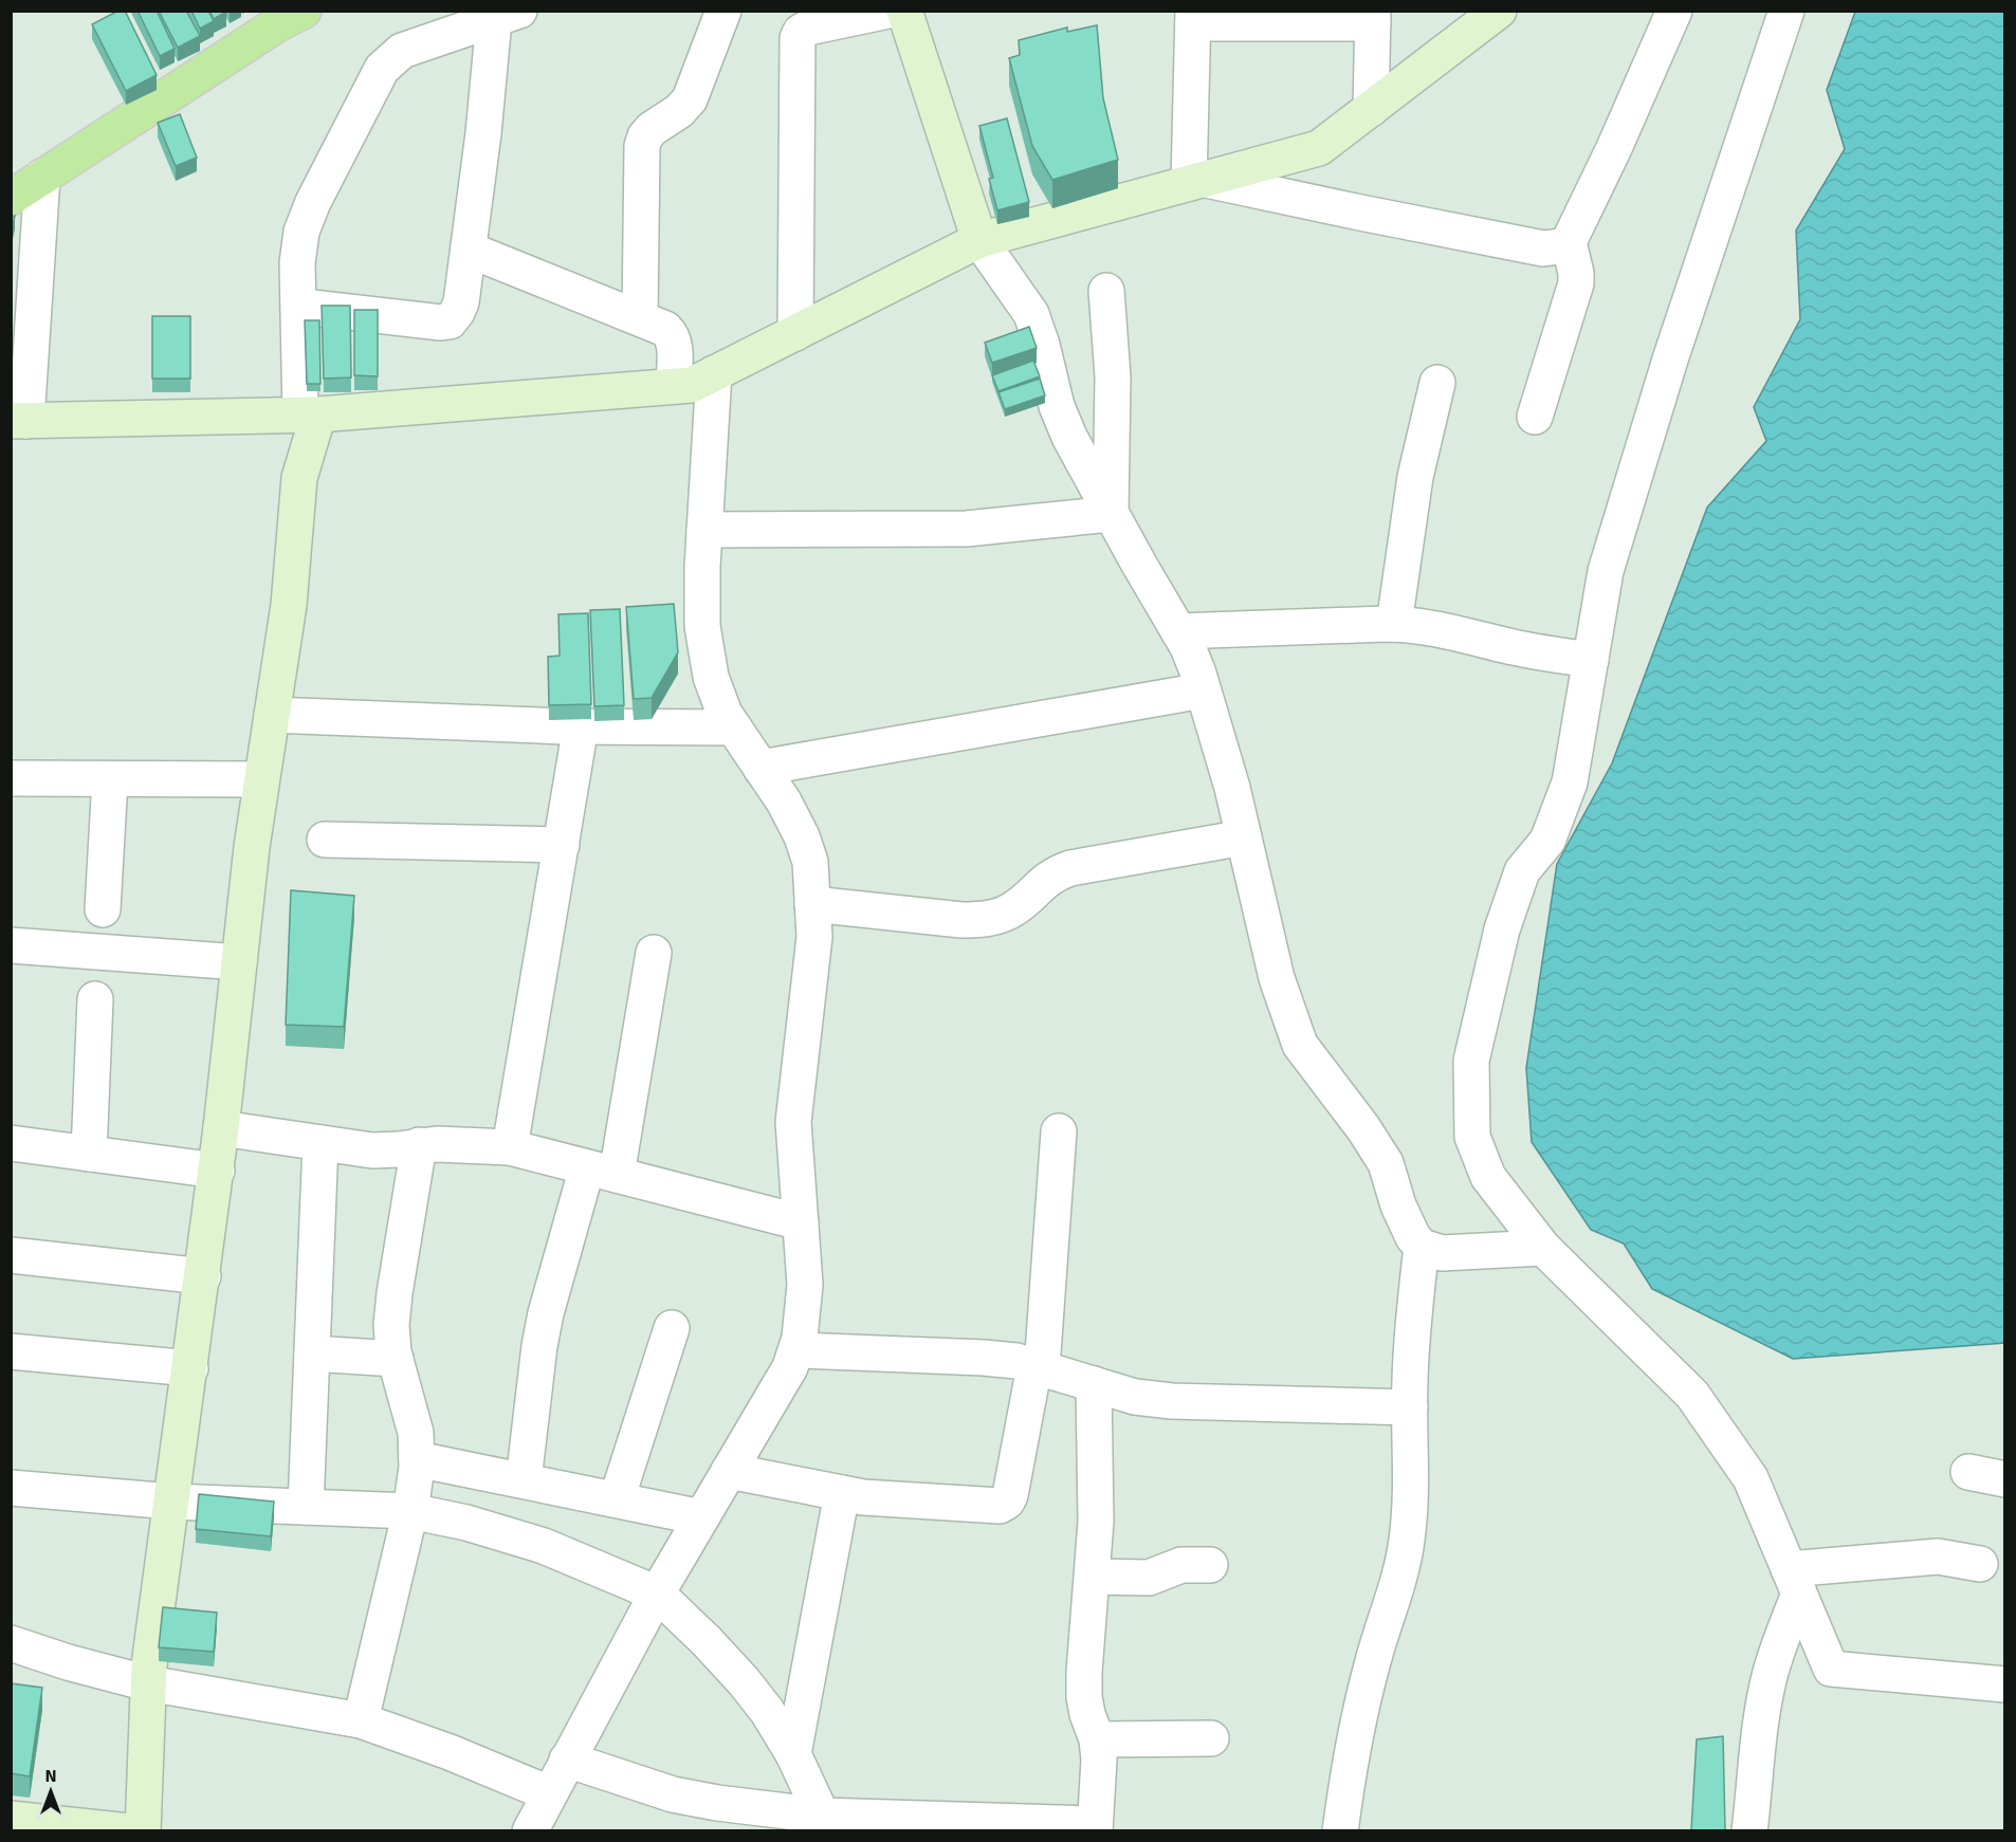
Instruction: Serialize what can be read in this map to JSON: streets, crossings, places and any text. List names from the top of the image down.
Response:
{
  "north": "top"
}
